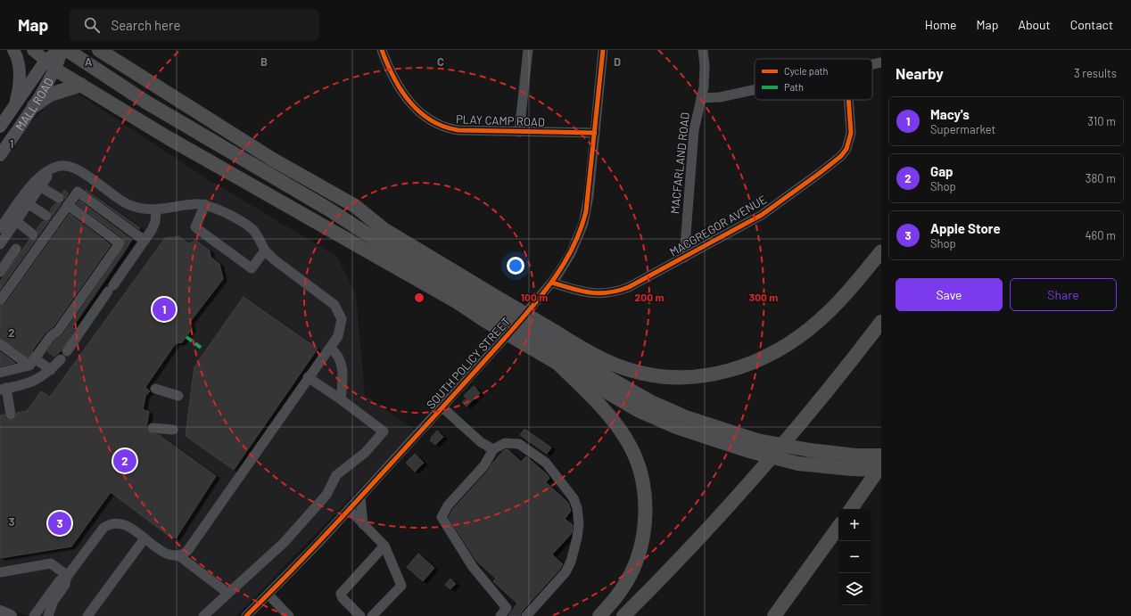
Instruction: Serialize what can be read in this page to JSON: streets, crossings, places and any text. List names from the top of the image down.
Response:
{
  "streets": {
    "main road": ["MALL ROAD"],
    "street": [
      "PLAY CAMP ROAD",
      "MACFARLAND ROAD",
      "MACGREGOR AVENUE",
      "SOUTH POLICY STREET"
    ]
  },
  "crossings": [
    ["PLAY CAMP ROAD", "SOUTH POLICY STREET"],
    ["MACFARLAND ROAD", "MACGREGOR AVENUE"],
    ["MACGREGOR AVENUE", "SOUTH POLICY STREET"]
  ],
  "legend": ["Cycle path", "Path"],
  "page": {
    "header": "Map",
    "search": "Search here",
    "nav": [
      "Home",
      "Map",
      "About",
      "Contact"
    ],
    "heading": ["Nearby", "3 results"],
    "list": [
      {
        "mark": "1",
        "name": "Macy's",
        "note": "Supermarket",
        "value": "310 m"
      },
      {
        "mark": "2",
        "name": "Gap",
        "note": "Shop",
        "value": "380 m"
      },
      {
        "mark": "3",
        "name": "Apple Store",
        "note": "Shop",
        "value": "460 m"
      }
    ],
    "buttons": ["Save", "Share"],
    "pins": ["1", "2", "3"],
    "map_buttons": ["+", "−"]
  },
  "grid": {
    "columns": [
      "A",
      "B",
      "C",
      "D"
    ],
    "rows": ["1", "2", "3"]
  },
  "rings": ["100 m", "200 m", "300 m"]
}
